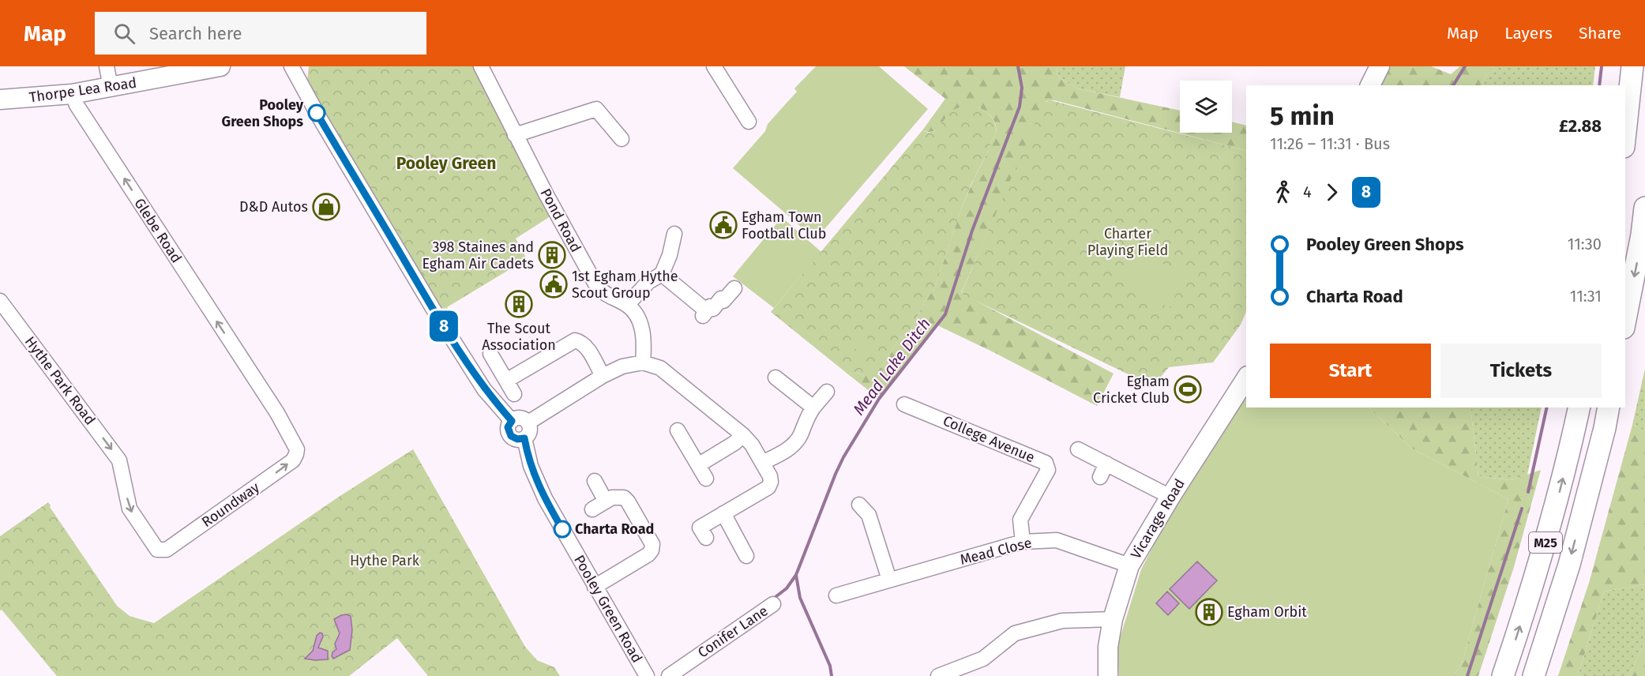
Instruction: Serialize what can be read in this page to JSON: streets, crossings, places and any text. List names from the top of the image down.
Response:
{
  "streets": {
    "highway": ["M25"],
    "main road": ["Thorpe Lea Road", "Vicarage Road"],
    "street": [
      "Pond Road",
      "Glebe Road",
      "Hythe Park Road",
      "College Avenue",
      "Roundway",
      "Mead Close",
      "Pooley Green Road",
      "Conifer Lane"
    ]
  },
  "crossings": [
    ["Thorpe Lea Road", "Glebe Road"],
    ["Glebe Road", "Roundway"],
    ["Hythe Park Road", "Roundway"],
    ["College Avenue", "Mead Close"],
    ["Vicarage Road", "Mead Close"]
  ],
  "one_way": ["Glebe Road", "Hythe Park Road"],
  "districts": ["Pooley Green"],
  "water": ["Mead Lake Ditch"],
  "parks": ["Charter Playing Field", "Hythe Park"],
  "places": {
    "other": ["Pooley Green Shops", "Charta Road"],
    "shop": ["D&D Autos"],
    "public building": ["Egham Town Football Club", "1st Egham Hythe Scout Group"],
    "building": ["398 Staines and Egham Air Cadets", "The Scout Association", "Egham Orbit"],
    "sports": ["Egham Cricket Club"]
  },
  "lines": ["bus line 8"],
  "page": {
    "header": "Map",
    "search": "Search here",
    "nav": ["Map", "Layers", "Share"],
    "on_map": "8",
    "heading": ["5 min", "11:26 – 11:31 · Bus", "£2.88"],
    "legs": ["4", "8"],
    "list": [
      {
        "name": "Pooley Green Shops",
        "value": "11:30"
      },
      {
        "name": "Charta Road",
        "value": "11:31"
      }
    ],
    "buttons": ["Start", "Tickets"]
  }
}
